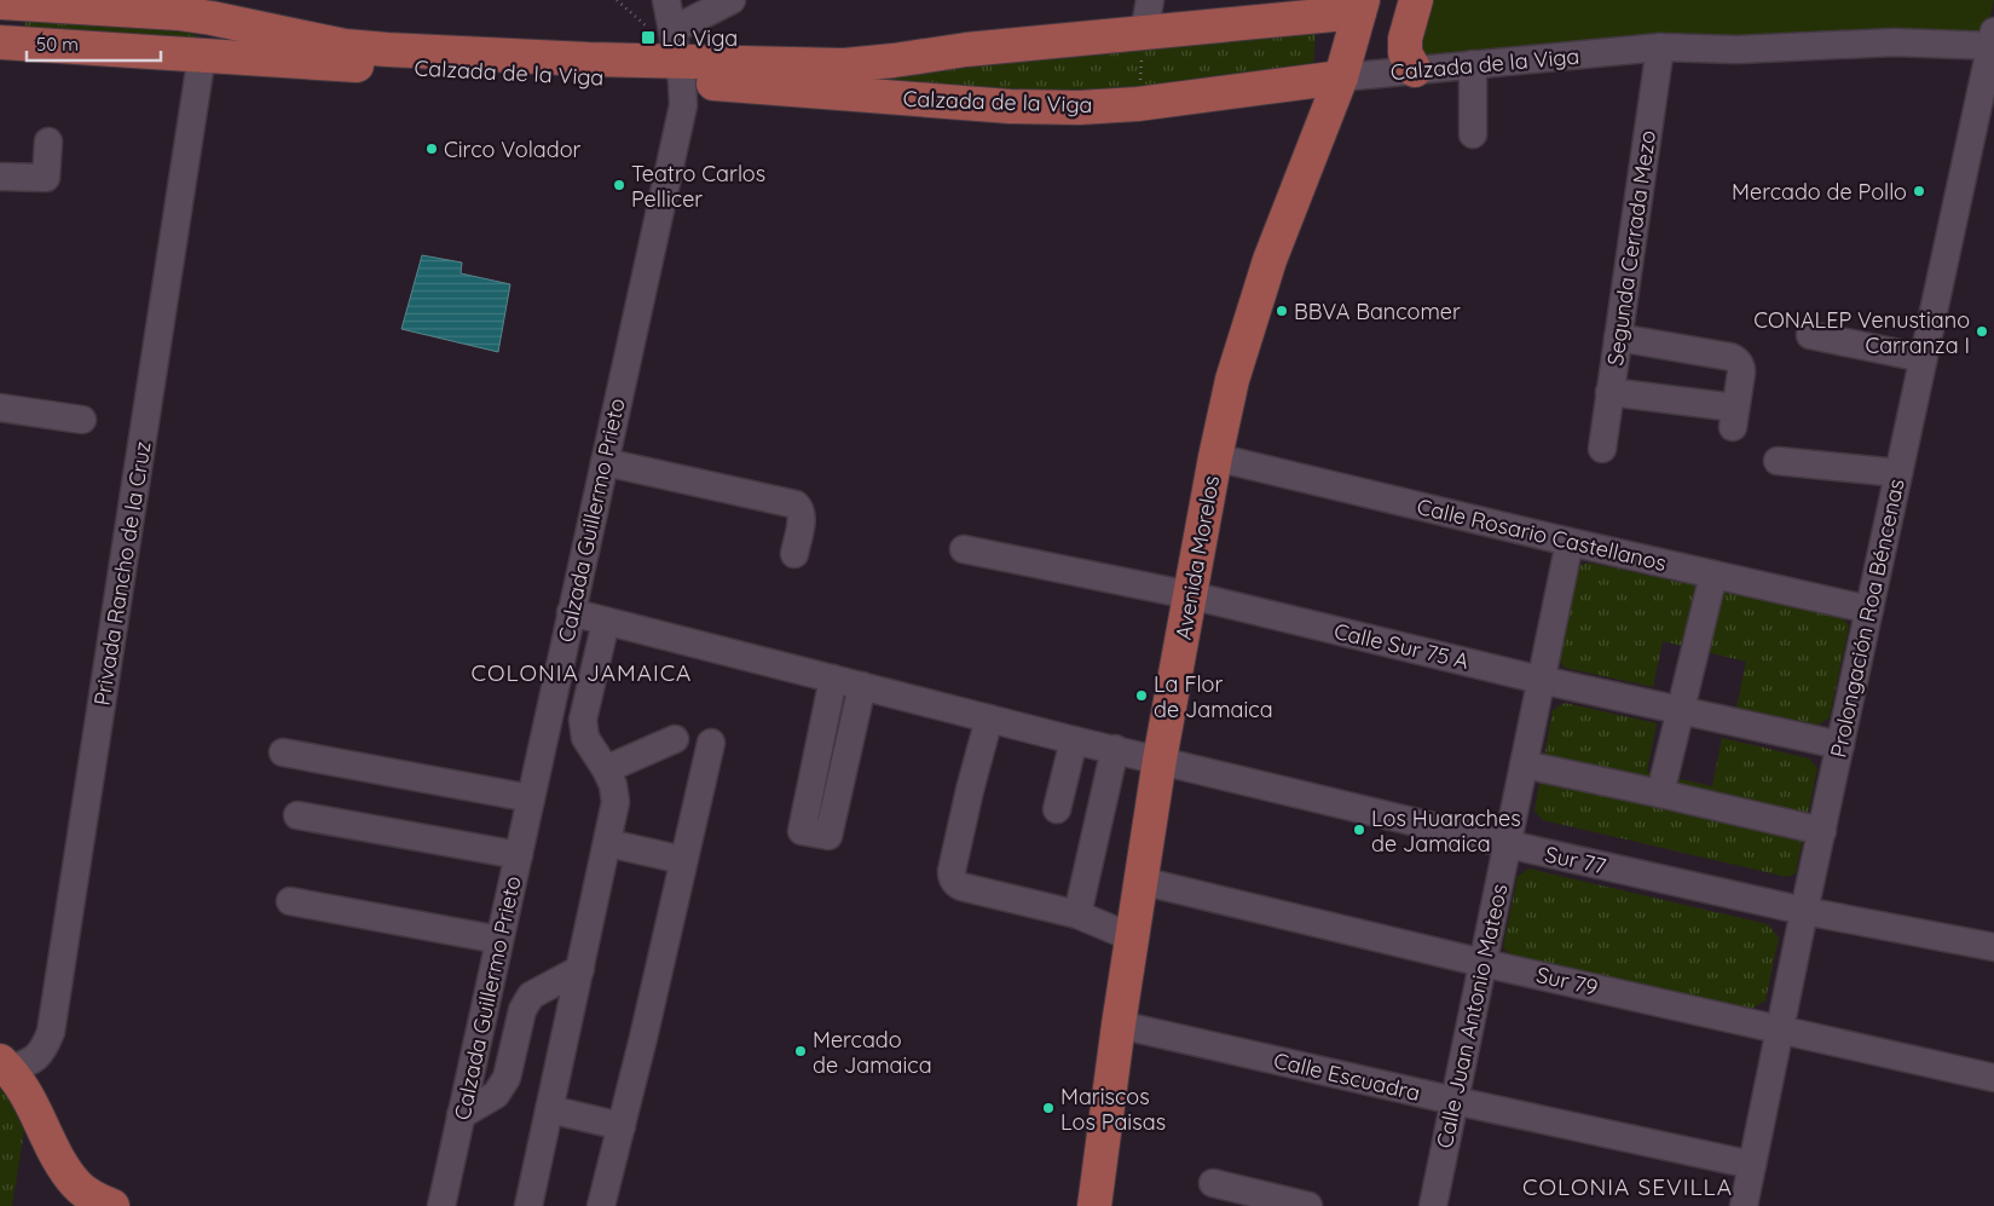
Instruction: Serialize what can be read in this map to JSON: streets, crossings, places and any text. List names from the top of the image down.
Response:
{
  "streets": {
    "main road": ["Calzada de la Viga", "Avenida Morelos"],
    "street": [
      "Segunda Cerrada Mezo",
      "Calzada Guillermo Prieto",
      "Calle Rosario Castellanos",
      "Privada Rancho de la Cruz",
      "Prolongación Roa Béncenas",
      "Calle Sur 75 A",
      "Sur 77",
      "Sur 79",
      "Calle Juan Antonio Mateos",
      "Calle Escuadra"
    ]
  },
  "crossings": [
    ["Calzada de la Viga", "Segunda Cerrada Mezo"],
    ["Calzada de la Viga", "Calzada Guillermo Prieto"],
    ["Calzada de la Viga", "Avenida Morelos"],
    ["Calzada de la Viga", "Privada Rancho de la Cruz"],
    ["Calzada de la Viga", "Prolongación Roa Béncenas"],
    ["Calzada Guillermo Prieto", "Sur 77"],
    ["Calle Rosario Castellanos", "Avenida Morelos"],
    ["Calle Rosario Castellanos", "Prolongación Roa Béncenas"],
    ["Calle Rosario Castellanos", "Calle Juan Antonio Mateos"],
    ["Avenida Morelos", "Calle Sur 75 A"],
    ["Avenida Morelos", "Sur 77"],
    ["Avenida Morelos", "Sur 79"],
    ["Avenida Morelos", "Calle Escuadra"],
    ["Prolongación Roa Béncenas", "Calle Sur 75 A"],
    ["Prolongación Roa Béncenas", "Sur 77"],
    ["Prolongación Roa Béncenas", "Sur 79"],
    ["Prolongación Roa Béncenas", "Calle Escuadra"],
    ["Calle Sur 75 A", "Calle Juan Antonio Mateos"],
    ["Sur 77", "Calle Juan Antonio Mateos"],
    ["Sur 79", "Calle Juan Antonio Mateos"],
    ["Calle Juan Antonio Mateos", "Calle Escuadra"]
  ],
  "districts": ["COLONIA JAMAICA", "COLONIA SEVILLA"],
  "places": {
    "transit": ["La Viga"],
    "other": [
      "Circo Volador",
      "Teatro Carlos Pellicer",
      "Mercado de Pollo",
      "BBVA Bancomer",
      "CONALEP Venustiano Carranza I",
      "La Flor de Jamaica",
      "Los Huaraches de Jamaica",
      "Mercado de Jamaica",
      "Mariscos Los Paisas"
    ]
  },
  "scale_bar": "50 m"
}
